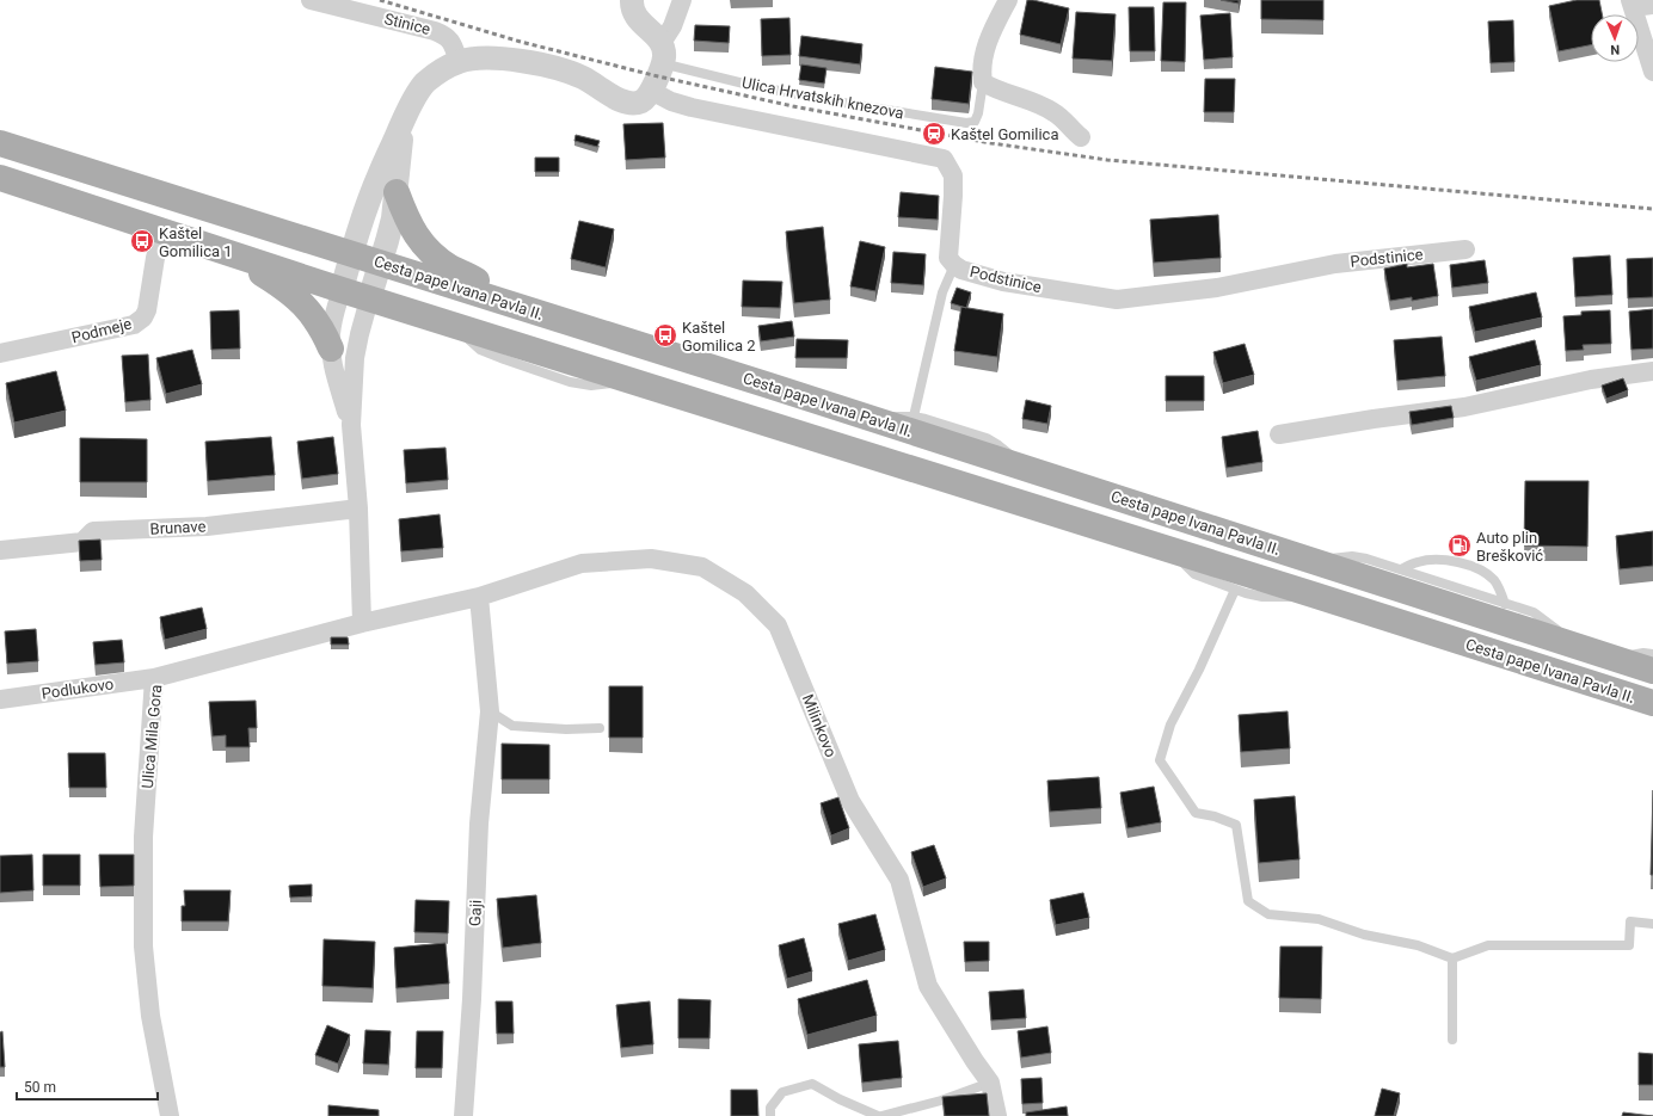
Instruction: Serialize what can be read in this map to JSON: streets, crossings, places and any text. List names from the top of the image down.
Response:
{
  "streets": {
    "main road": ["Cesta pape Ivana Pavla II."],
    "street": [
      "Stinice",
      "Ulica Hrvatskih knezova",
      "Podstinice",
      "Podmeje",
      "Brunave",
      "Podlukovo",
      "Milinkovo",
      "Ulica Mila Gora",
      "Gaji"
    ]
  },
  "crossings": [
    ["Cesta pape Ivana Pavla II.", "Podmeje"],
    ["Podlukovo", "Ulica Mila Gora"],
    ["Milinkovo", "Gaji"]
  ],
  "places": {
    "station": ["Kaštel Gomilica"],
    "bus stop": ["Kaštel Gomilica 1", "Kaštel Gomilica 2"],
    "fuel station": ["Auto plin Brešković"]
  },
  "scale_bar": "50 m",
  "north": "bottom"
}
